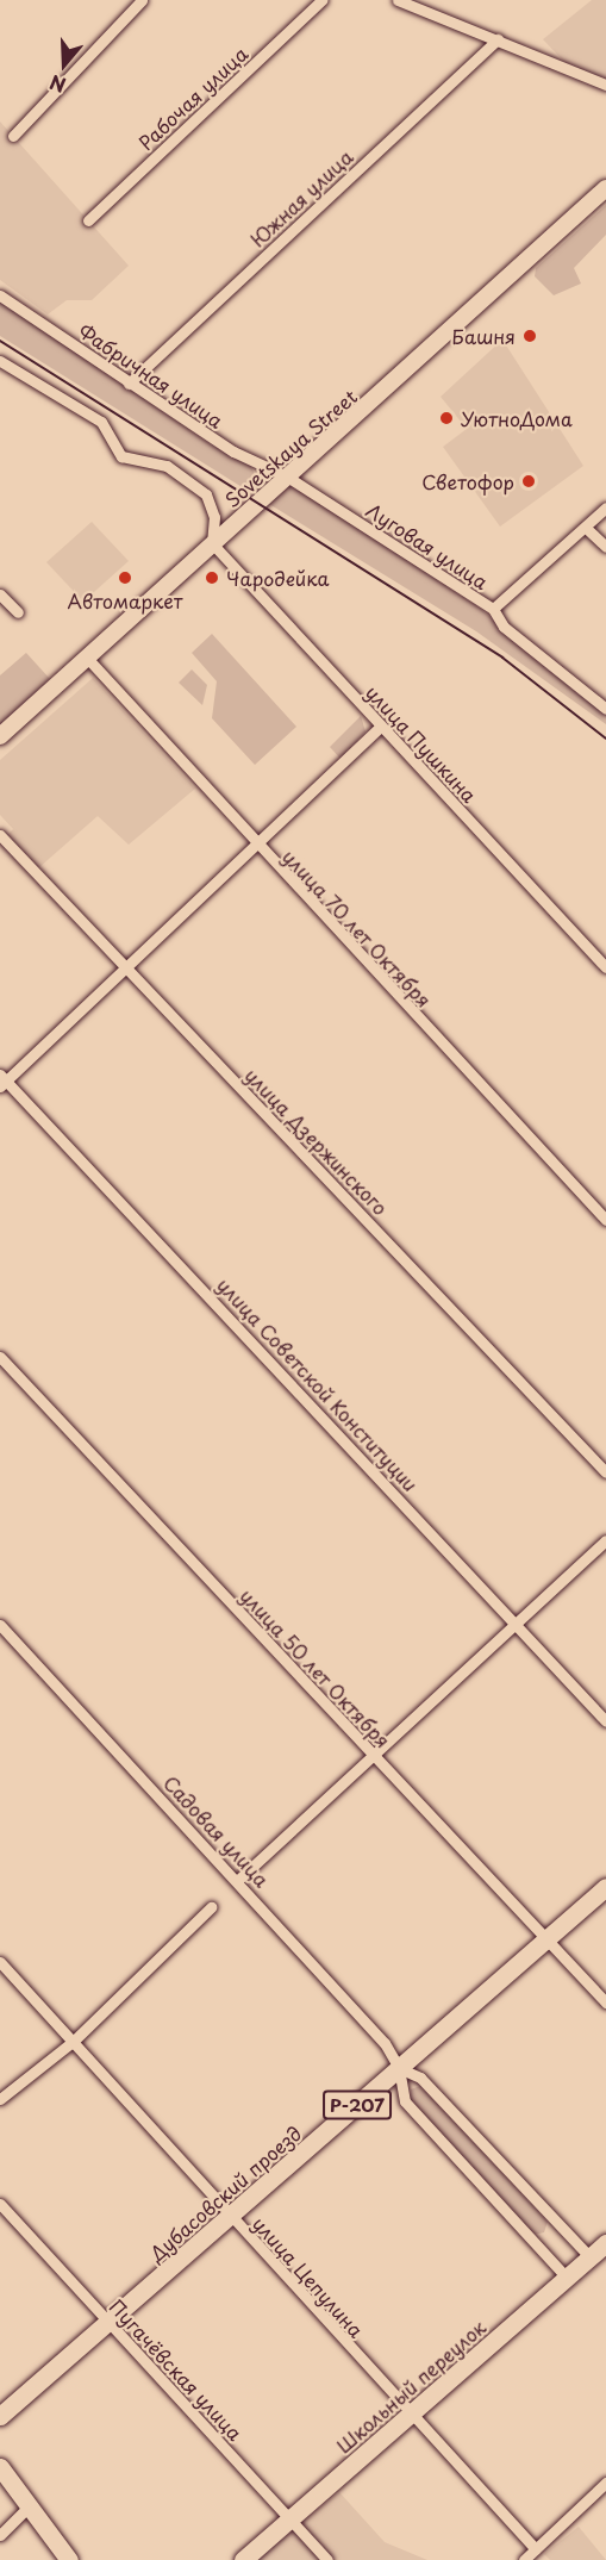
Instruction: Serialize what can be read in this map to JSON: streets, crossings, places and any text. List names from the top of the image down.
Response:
{
  "streets": {
    "main road": [
      "Sovetskaya Street",
      "Р-207",
      "Дубасовский проезд",
      "Школьный переулок"
    ],
    "street": [
      "Рабочая улица",
      "Южная улица",
      "Фабричная улица",
      "Луговая улица",
      "улица Пушкина",
      "улица 70 лет Октября",
      "улица Дзержинского",
      "улица Советской Конституции",
      "улица 50 лет Октября",
      "Садовая улица",
      "улица Цепулина",
      "Пугачёвская улица"
    ]
  },
  "crossings": [
    ["Южная улица", "Фабричная улица"],
    ["Фабричная улица", "Sovetskaya Street"],
    ["Фабричная улица", "Луговая улица"],
    ["Sovetskaya Street", "Луговая улица"],
    ["Sovetskaya Street", "улица Пушкина"],
    ["Sovetskaya Street", "улица 70 лет Октября"],
    ["улица 50 лет Октября", "Дубасовский проезд"],
    ["Садовая улица", "Дубасовский проезд"],
    ["Садовая улица", "Школьный переулок"],
    ["Дубасовский проезд", "улица Цепулина"],
    ["Дубасовский проезд", "Пугачёвская улица"],
    ["улица Цепулина", "Школьный переулок"],
    ["Пугачёвская улица", "Школьный переулок"]
  ],
  "places": [
    "Башня",
    "УютноДома",
    "Светофор",
    "Автомаркет",
    "Чародейка"
  ],
  "north": "bottom"
}
